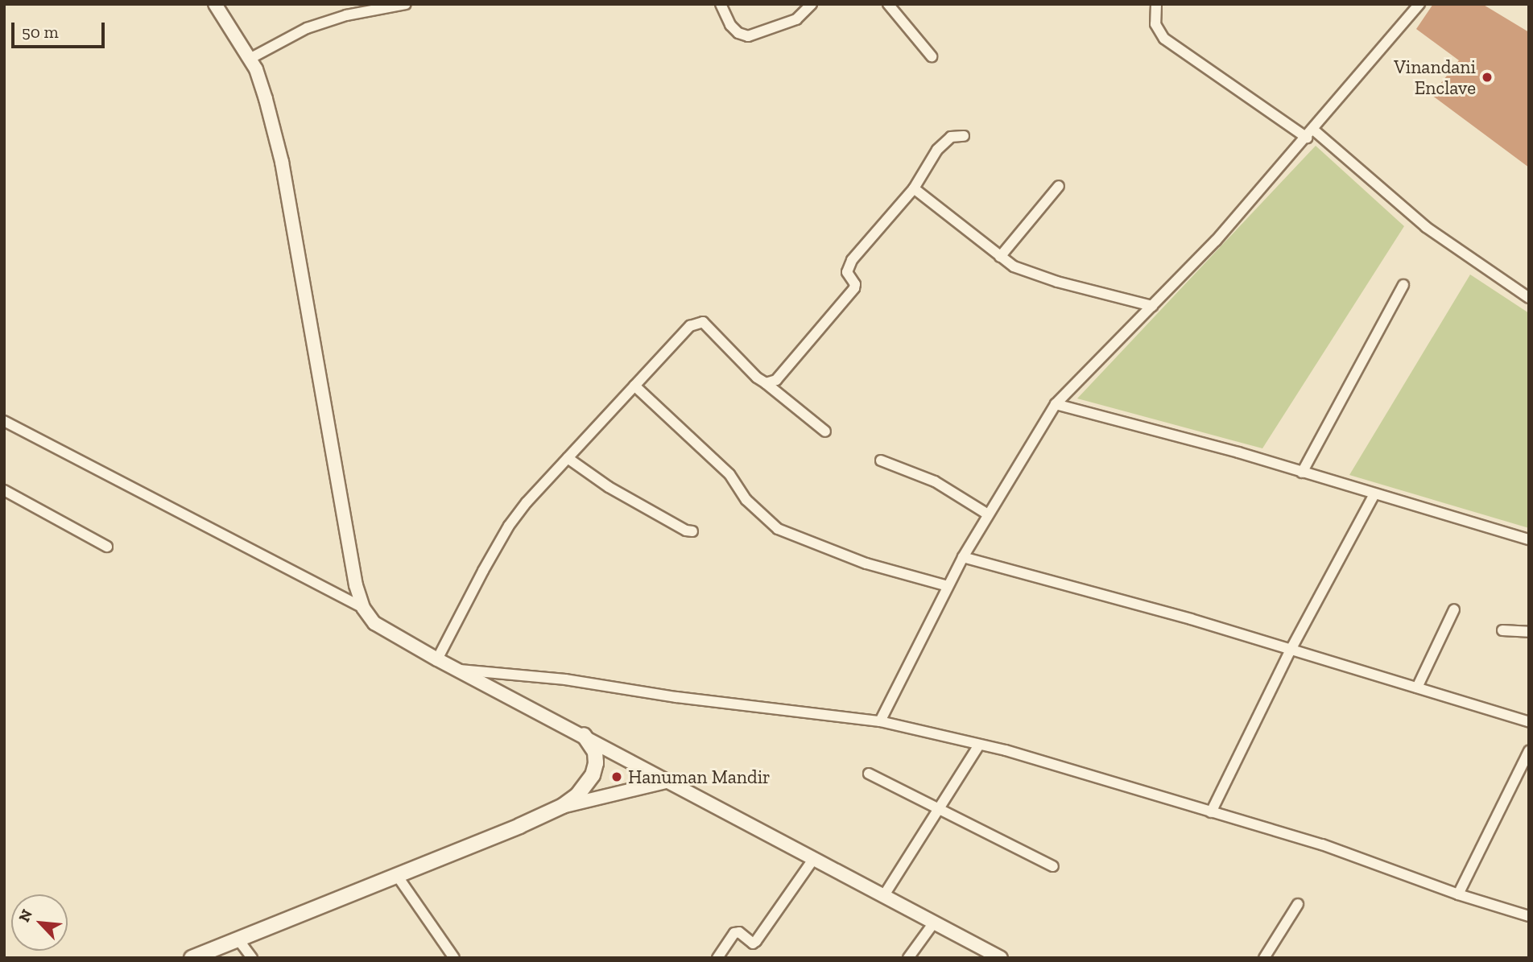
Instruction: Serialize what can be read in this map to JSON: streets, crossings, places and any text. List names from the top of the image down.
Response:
{
  "places": ["Vinandani Enclave", "Hanuman Mandir"],
  "scale_bar": "50 m",
  "north": "top left"
}
